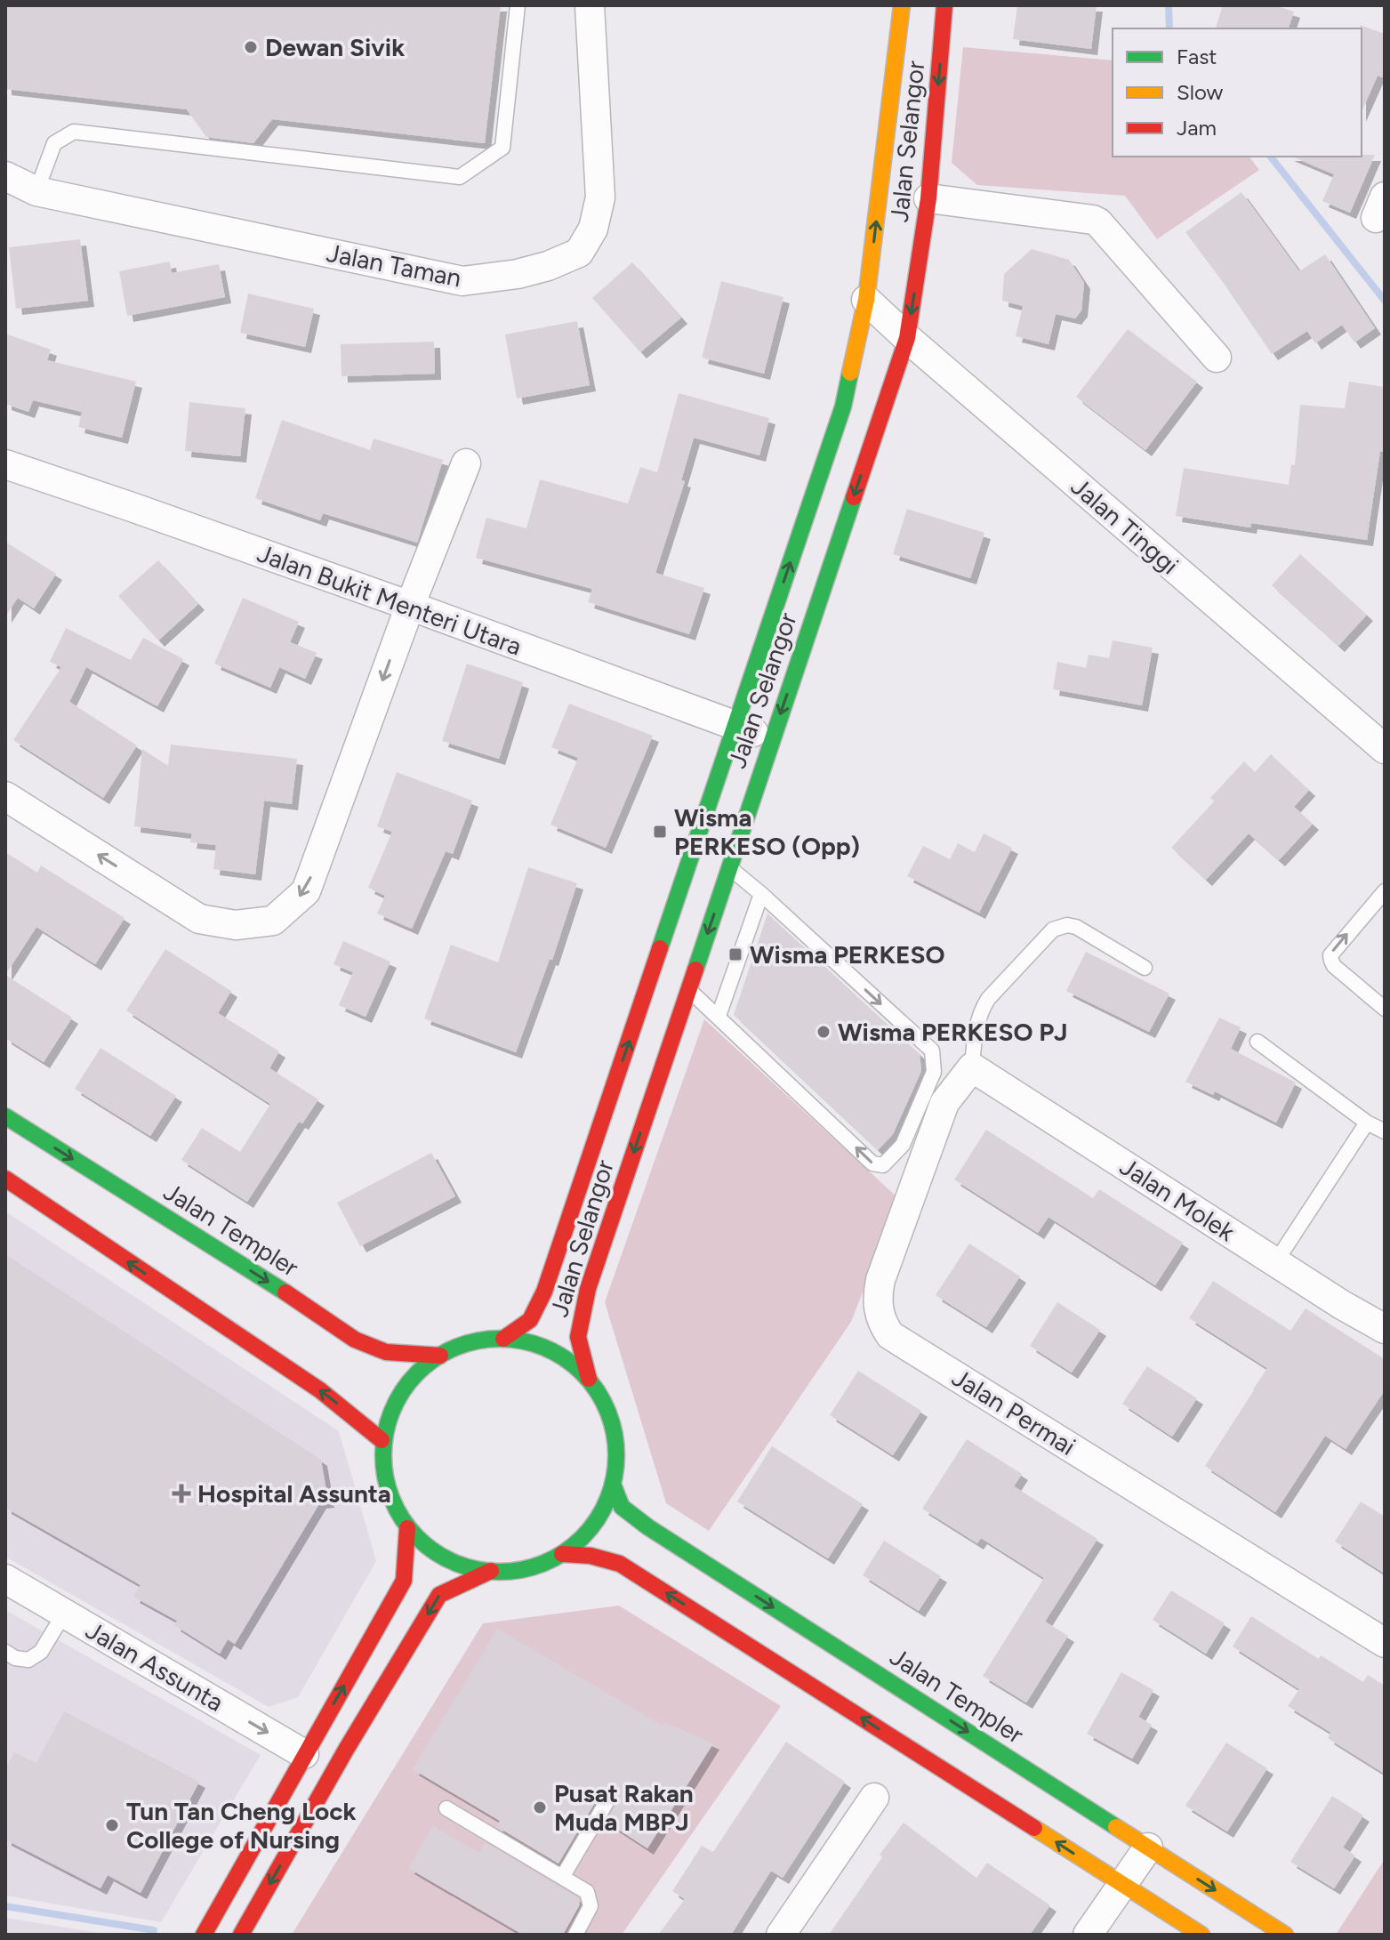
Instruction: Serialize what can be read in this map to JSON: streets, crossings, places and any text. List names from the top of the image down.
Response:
{
  "streets": {
    "main road": ["Jalan Selangor", "Jalan Templer"],
    "street": [
      "Jalan Taman",
      "Jalan Tinggi",
      "Jalan Bukit Menteri Utara",
      "Jalan Molek",
      "Jalan Permai",
      "Jalan Assunta"
    ]
  },
  "crossings": [
    ["Jalan Selangor", "Jalan Tinggi"],
    ["Jalan Selangor", "Jalan Bukit Menteri Utara"],
    ["Jalan Selangor", "Jalan Templer"],
    ["Jalan Molek", "Jalan Permai"]
  ],
  "one_way": ["Jalan Assunta"],
  "places": {
    "other": [
      "Dewan Sivik",
      "Wisma PERKESO PJ",
      "Pusat Rakan Muda MBPJ",
      "Tun Tan Cheng Lock College of Nursing"
    ],
    "transit": ["Wisma PERKESO (Opp)", "Wisma PERKESO"],
    "health": ["Hospital Assunta"]
  },
  "legend": ["Fast", "Slow", "Jam"]
}
